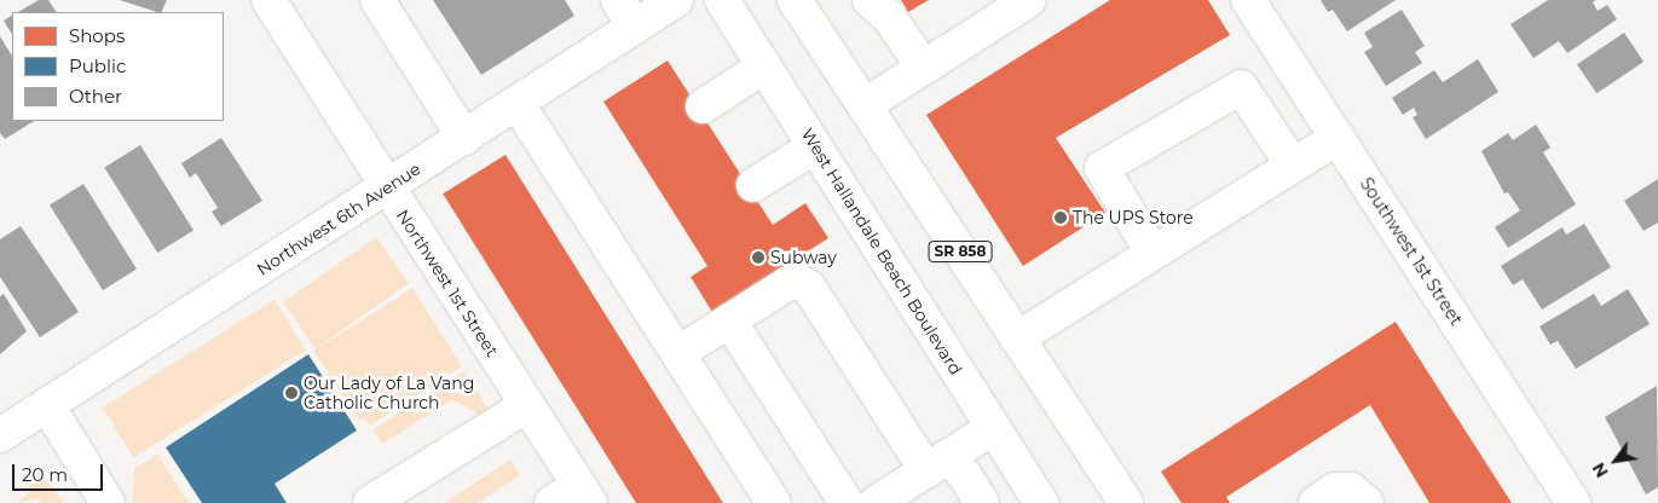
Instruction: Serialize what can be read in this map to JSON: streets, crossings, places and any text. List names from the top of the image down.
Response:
{
  "streets": {
    "street": [
      "Northwest 6th Avenue",
      "West Hallandale Beach Boulevard",
      "SR 858",
      "Southwest 1st Street",
      "Northwest 1st Street"
    ]
  },
  "crossings": [
    ["Northwest 6th Avenue", "Northwest 1st Street"]
  ],
  "places": ["The UPS Store", "Subway", "Our Lady of La Vang Catholic Church"],
  "legend": ["Shops", "Public", "Other"],
  "scale_bar": "20 m",
  "north": "bottom left"
}
